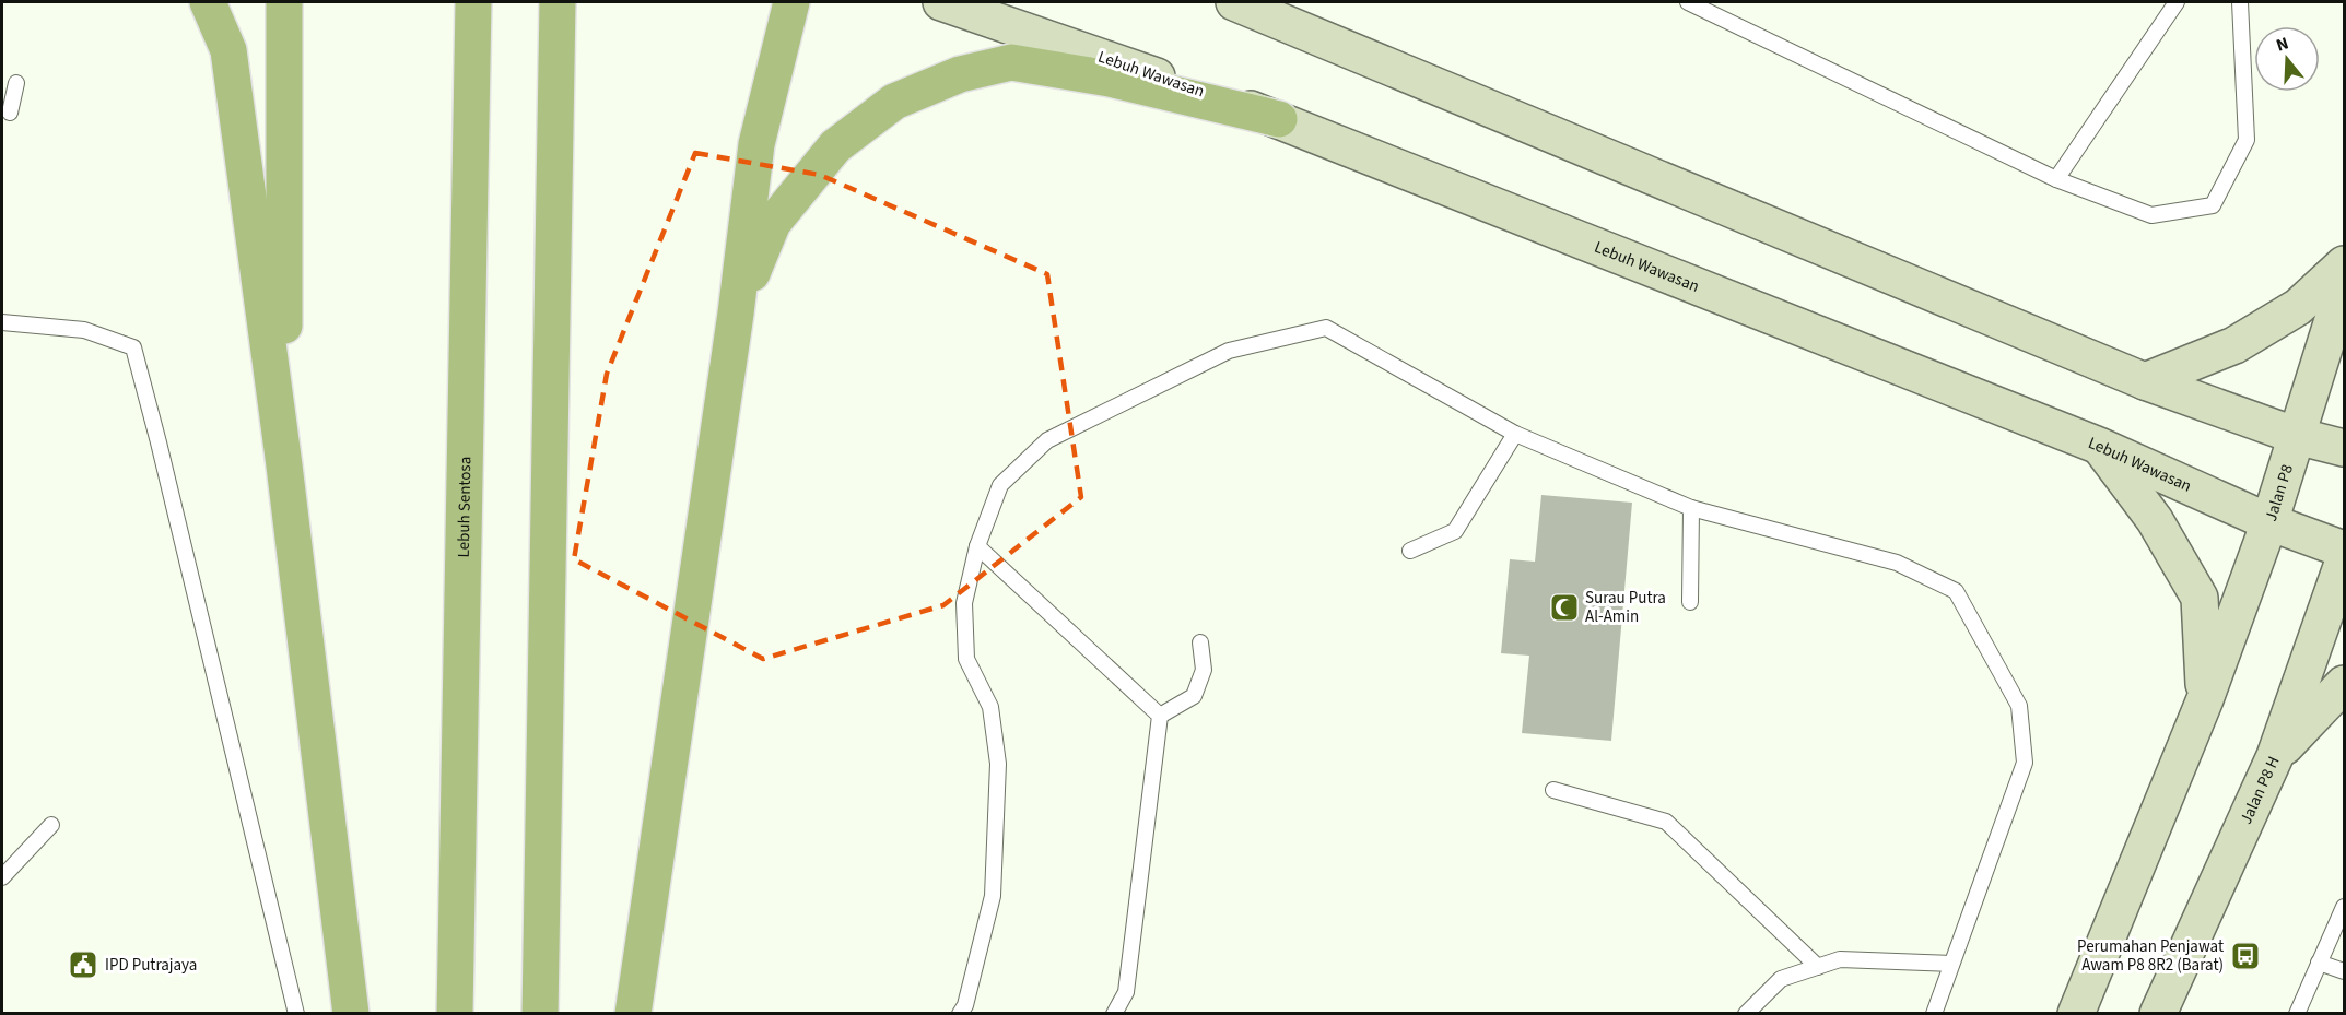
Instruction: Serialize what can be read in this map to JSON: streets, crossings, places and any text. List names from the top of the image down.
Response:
{
  "streets": {
    "main road": [
      "Lebuh Wawasan",
      "Jalan P8",
      "Lebuh Sentosa",
      "Jalan P8 H"
    ]
  },
  "crossings": [
    ["Lebuh Wawasan", "Jalan P8"]
  ],
  "places": {
    "mosque": ["Surau Putra Al-Amin"],
    "bus stop": ["Perumahan Penjawat Awam P8 8R2 (Barat)"],
    "public building": ["IPD Putrajaya"]
  },
  "north": "top"
}
